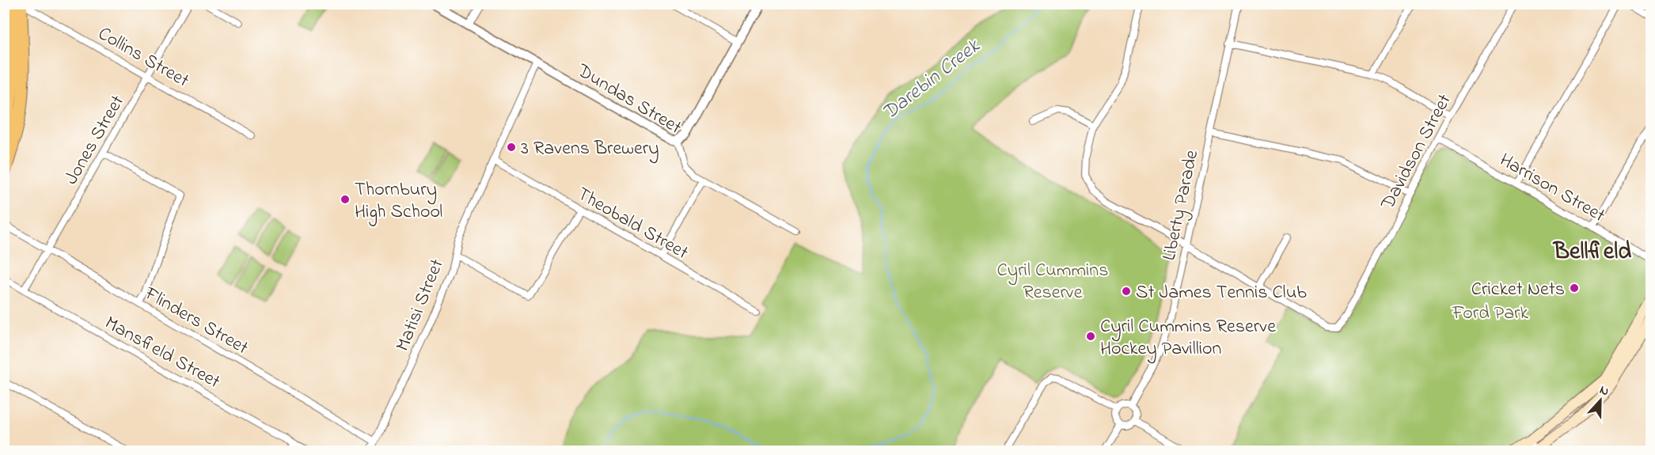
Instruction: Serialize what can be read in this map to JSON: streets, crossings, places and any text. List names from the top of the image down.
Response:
{
  "streets": {
    "street": [
      "Collins Street",
      "Dundas Street",
      "Jones Street",
      "Davidson Street",
      "Harrison Street",
      "Liberty Parade",
      "Theobald Street",
      "Matisi Street",
      "Flinders Street",
      "Mansfield Street"
    ]
  },
  "crossings": [
    ["Collins Street", "Jones Street"],
    ["Dundas Street", "Matisi Street"],
    ["Jones Street", "Flinders Street"],
    ["Jones Street", "Mansfield Street"],
    ["Davidson Street", "Harrison Street"],
    ["Theobald Street", "Matisi Street"],
    ["Matisi Street", "Flinders Street"]
  ],
  "districts": ["Bellfield"],
  "water": ["Darebin Creek"],
  "parks": ["Cyril Cummins Reserve", "Ford Park"],
  "places": [
    "3 Ravens Brewery",
    "Thornbury High School",
    "Cricket Nets",
    "St James Tennis Club",
    "Cyril Cummins Reserve Hockey Pavillion"
  ],
  "north": "top"
}
